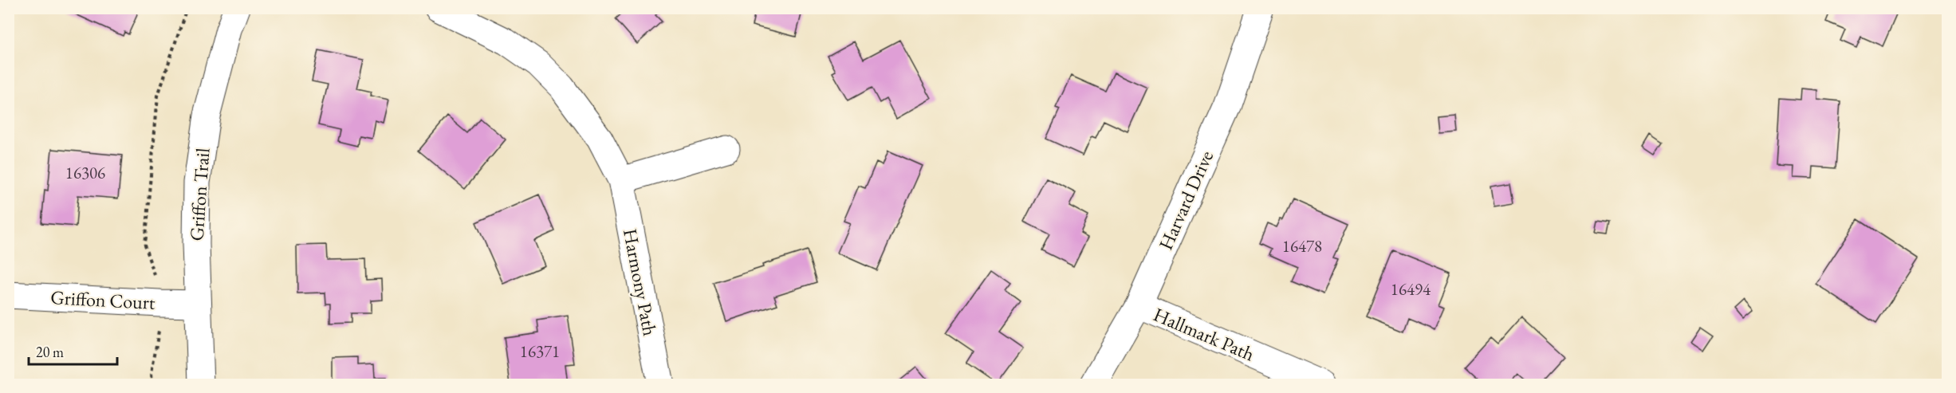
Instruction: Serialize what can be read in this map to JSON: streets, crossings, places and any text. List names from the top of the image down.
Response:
{
  "streets": {
    "street": [
      "Griffon Trail",
      "Harvard Drive",
      "Harmony Path",
      "Griffon Court",
      "Hallmark Path"
    ]
  },
  "crossings": [
    ["Griffon Trail", "Griffon Court"],
    ["Harvard Drive", "Hallmark Path"]
  ],
  "house_numbers": [
    "16306",
    "16478",
    "16494",
    "16371"
  ],
  "scale_bar": "20 m"
}
